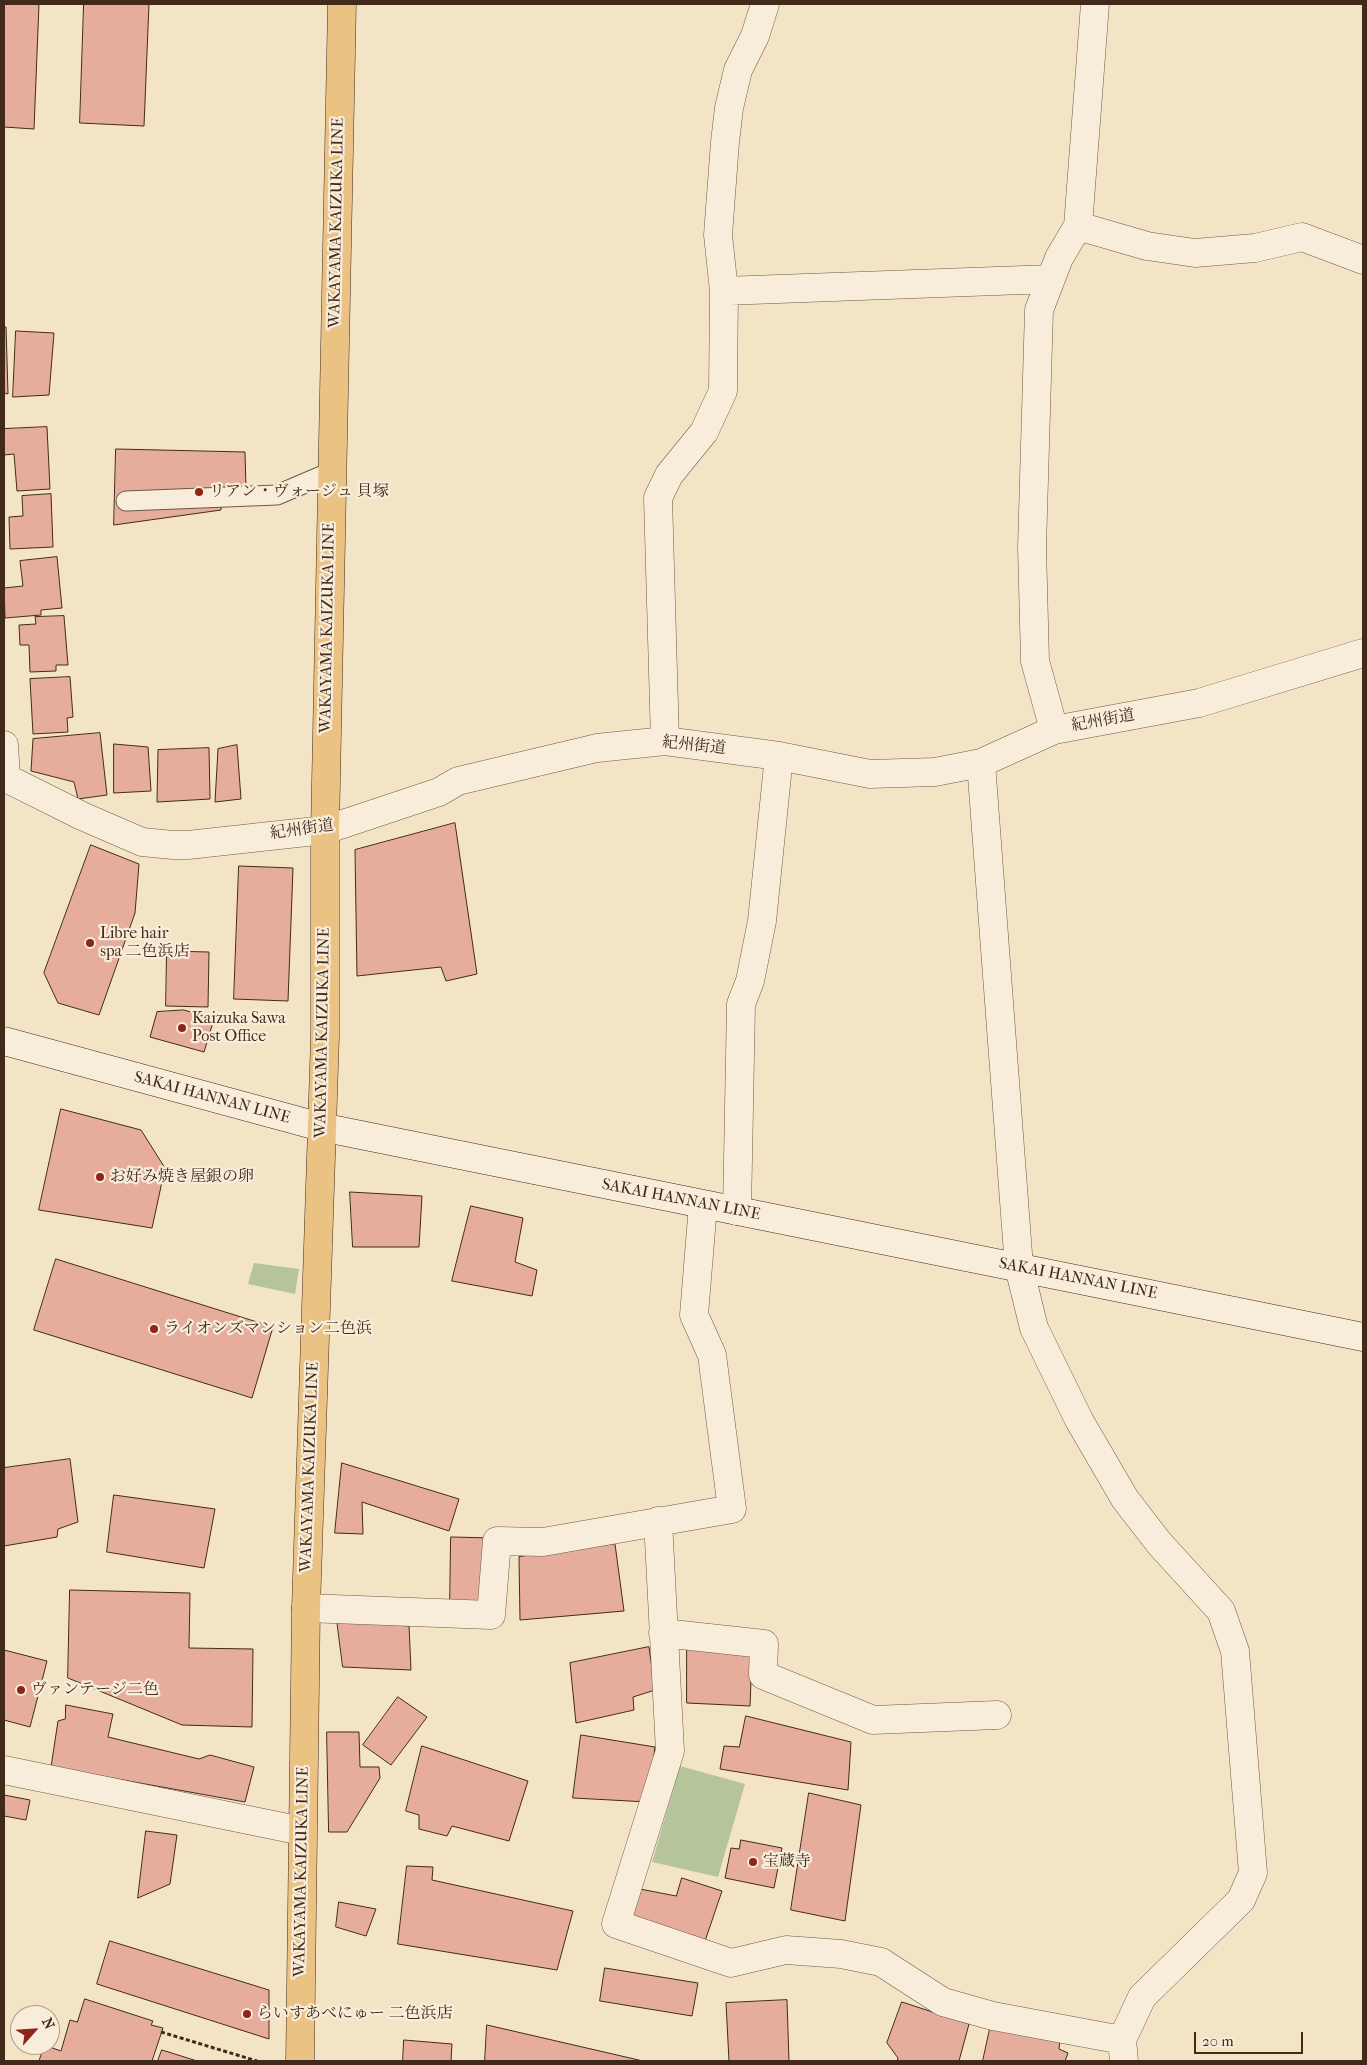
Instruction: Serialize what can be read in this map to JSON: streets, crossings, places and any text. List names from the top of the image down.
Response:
{
  "streets": {
    "main road": ["WAKAYAMA KAIZUKA LINE"],
    "street": ["紀州街道", "SAKAI HANNAN LINE"]
  },
  "crossings": [
    ["WAKAYAMA KAIZUKA LINE", "紀州街道"],
    ["WAKAYAMA KAIZUKA LINE", "SAKAI HANNAN LINE"]
  ],
  "places": [
    "リアン・ヴォージュ 貝塚",
    "Libre hair spa 二色浜店",
    "Kaizuka Sawa Post Office",
    "お好み焼き屋銀の卵",
    "ライオンズマンション二色浜",
    "ヴァンテージ二色",
    "宝蔵寺",
    "らいすあべにゅー 二色浜店"
  ],
  "scale_bar": "20 m",
  "north": "top right"
}
